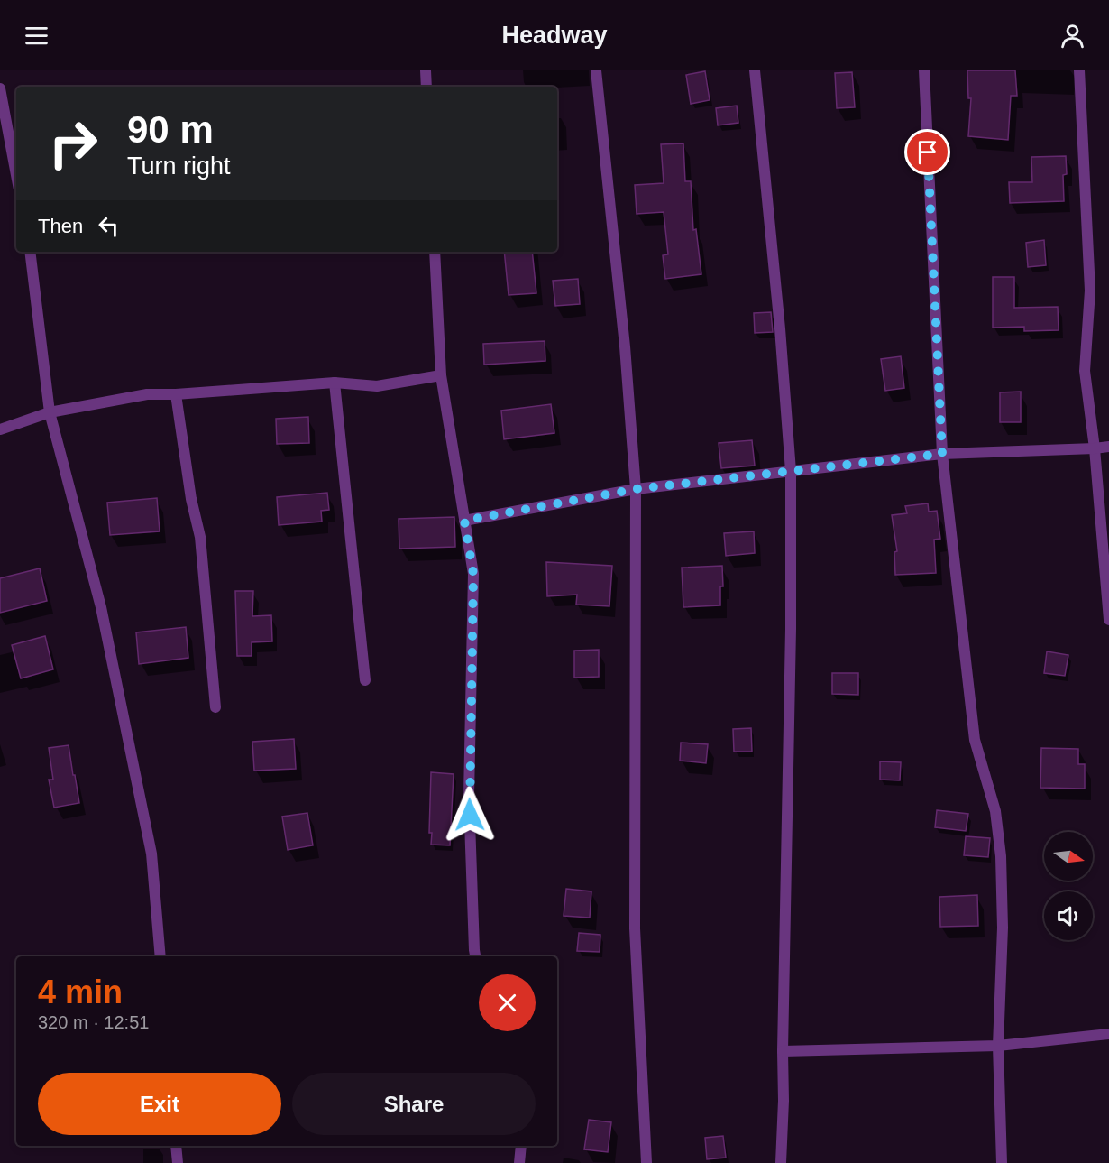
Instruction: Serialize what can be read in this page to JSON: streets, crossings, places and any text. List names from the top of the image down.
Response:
{
  "north": "right",
  "page": {
    "header": "Headway",
    "turn": ["90 m", "Turn right"],
    "then": "Then",
    "heading": ["4 min", "320 m · 12:51"],
    "buttons": ["Exit", "Share"]
  }
}
